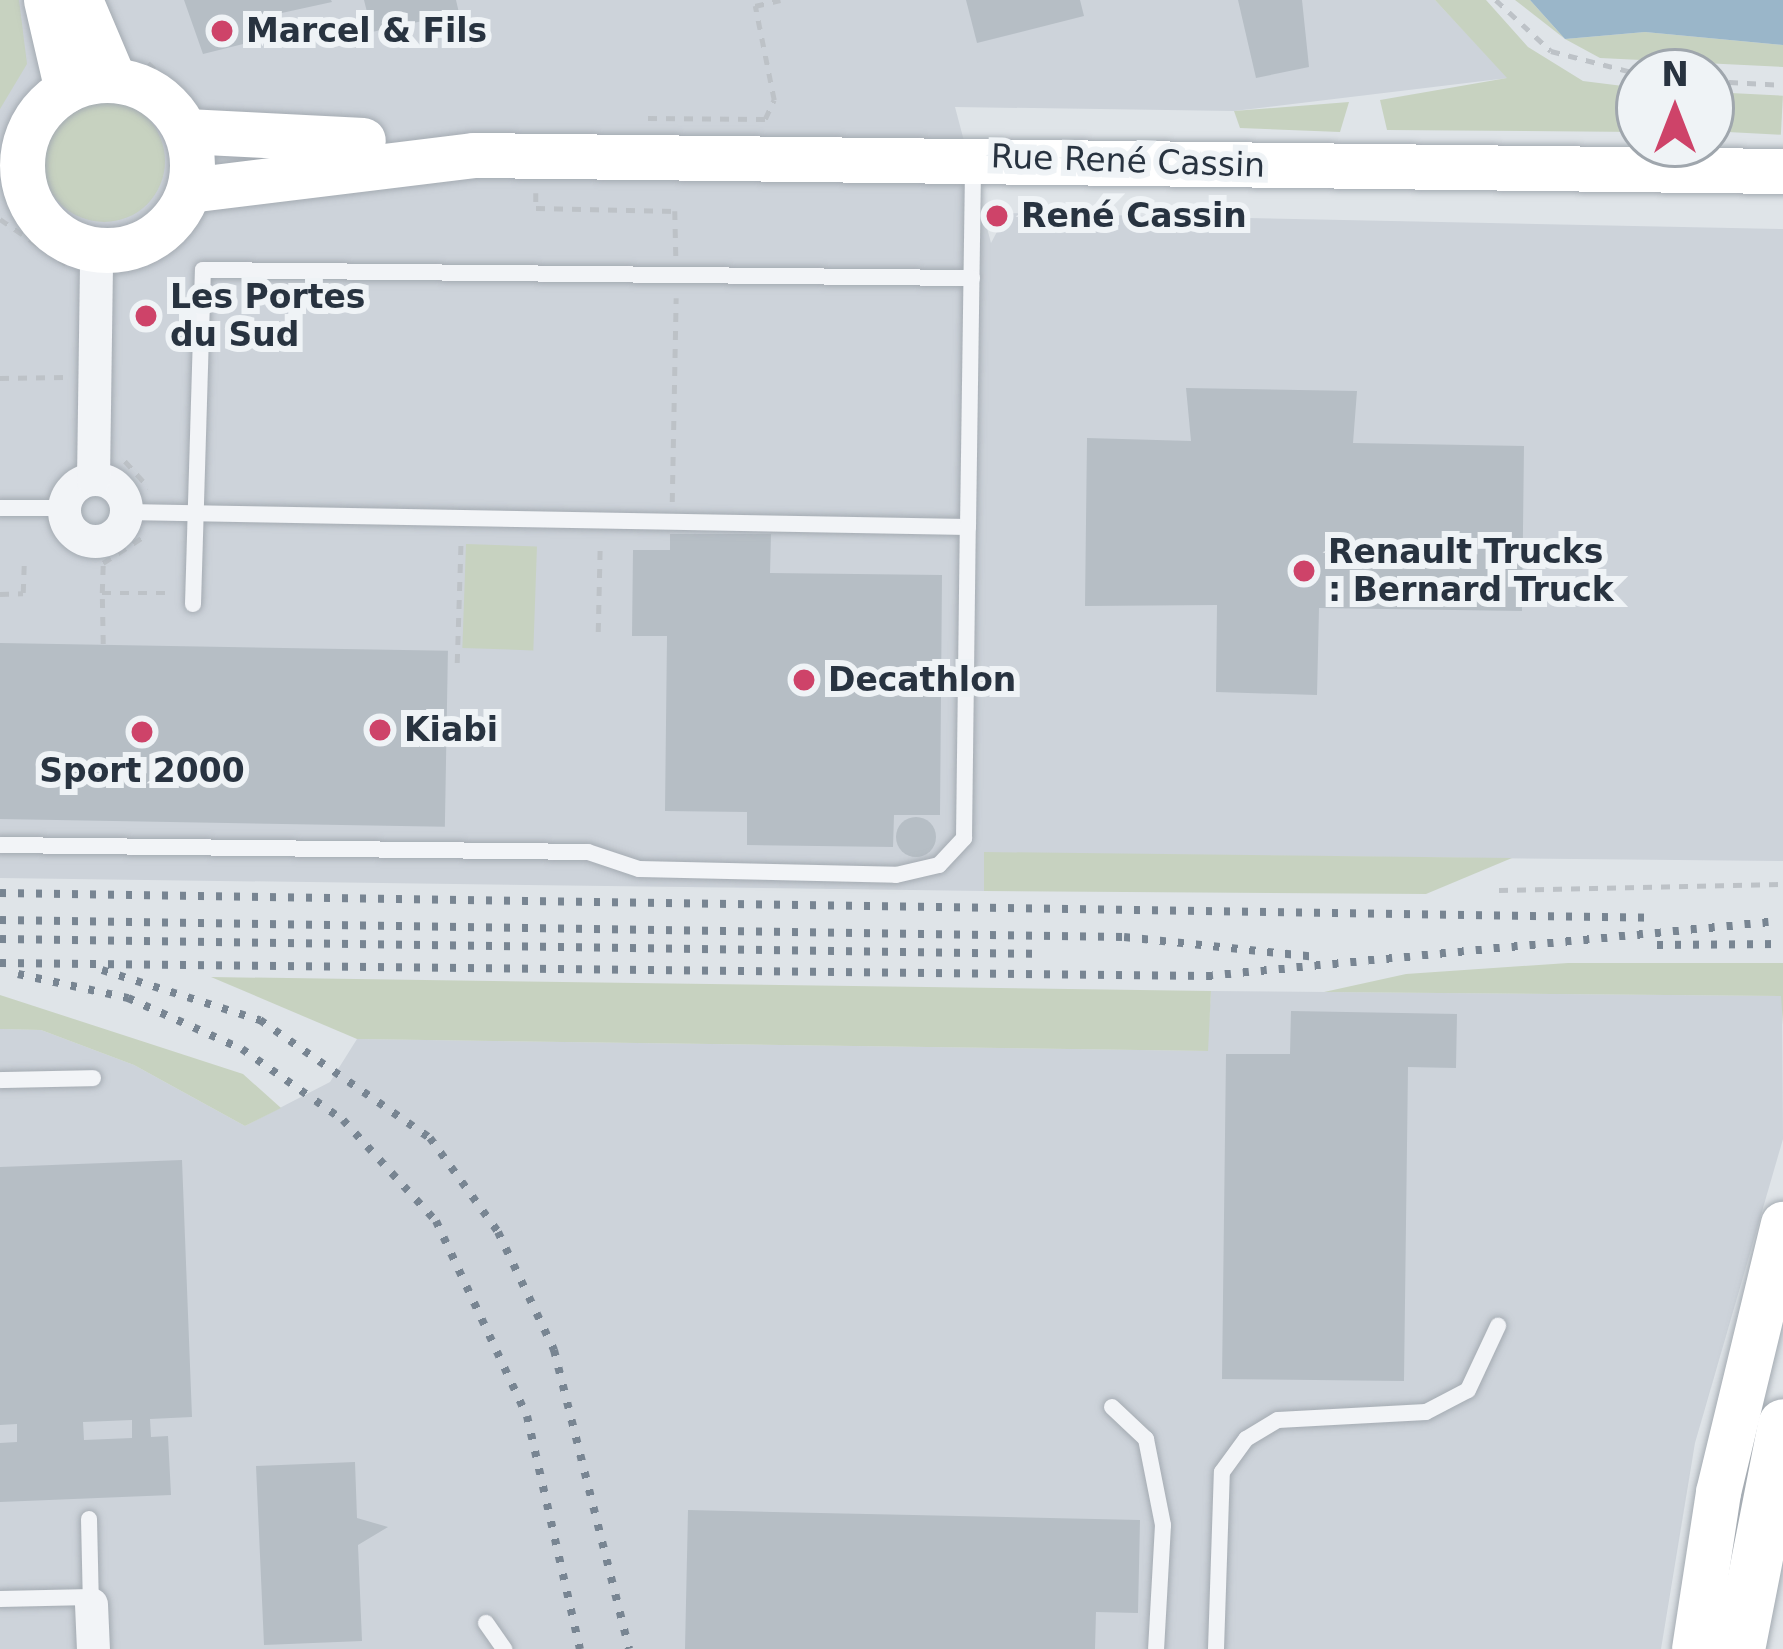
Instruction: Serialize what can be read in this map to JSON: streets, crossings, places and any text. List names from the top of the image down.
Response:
{
  "streets": {
    "main road": ["Rue René Cassin"]
  },
  "places": [
    "Marcel & Fils",
    "René Cassin",
    "Les Portes du Sud",
    "Renault Trucks : Bernard Truck",
    "Decathlon",
    "Kiabi",
    "Sport 2000"
  ],
  "north": "top"
}
